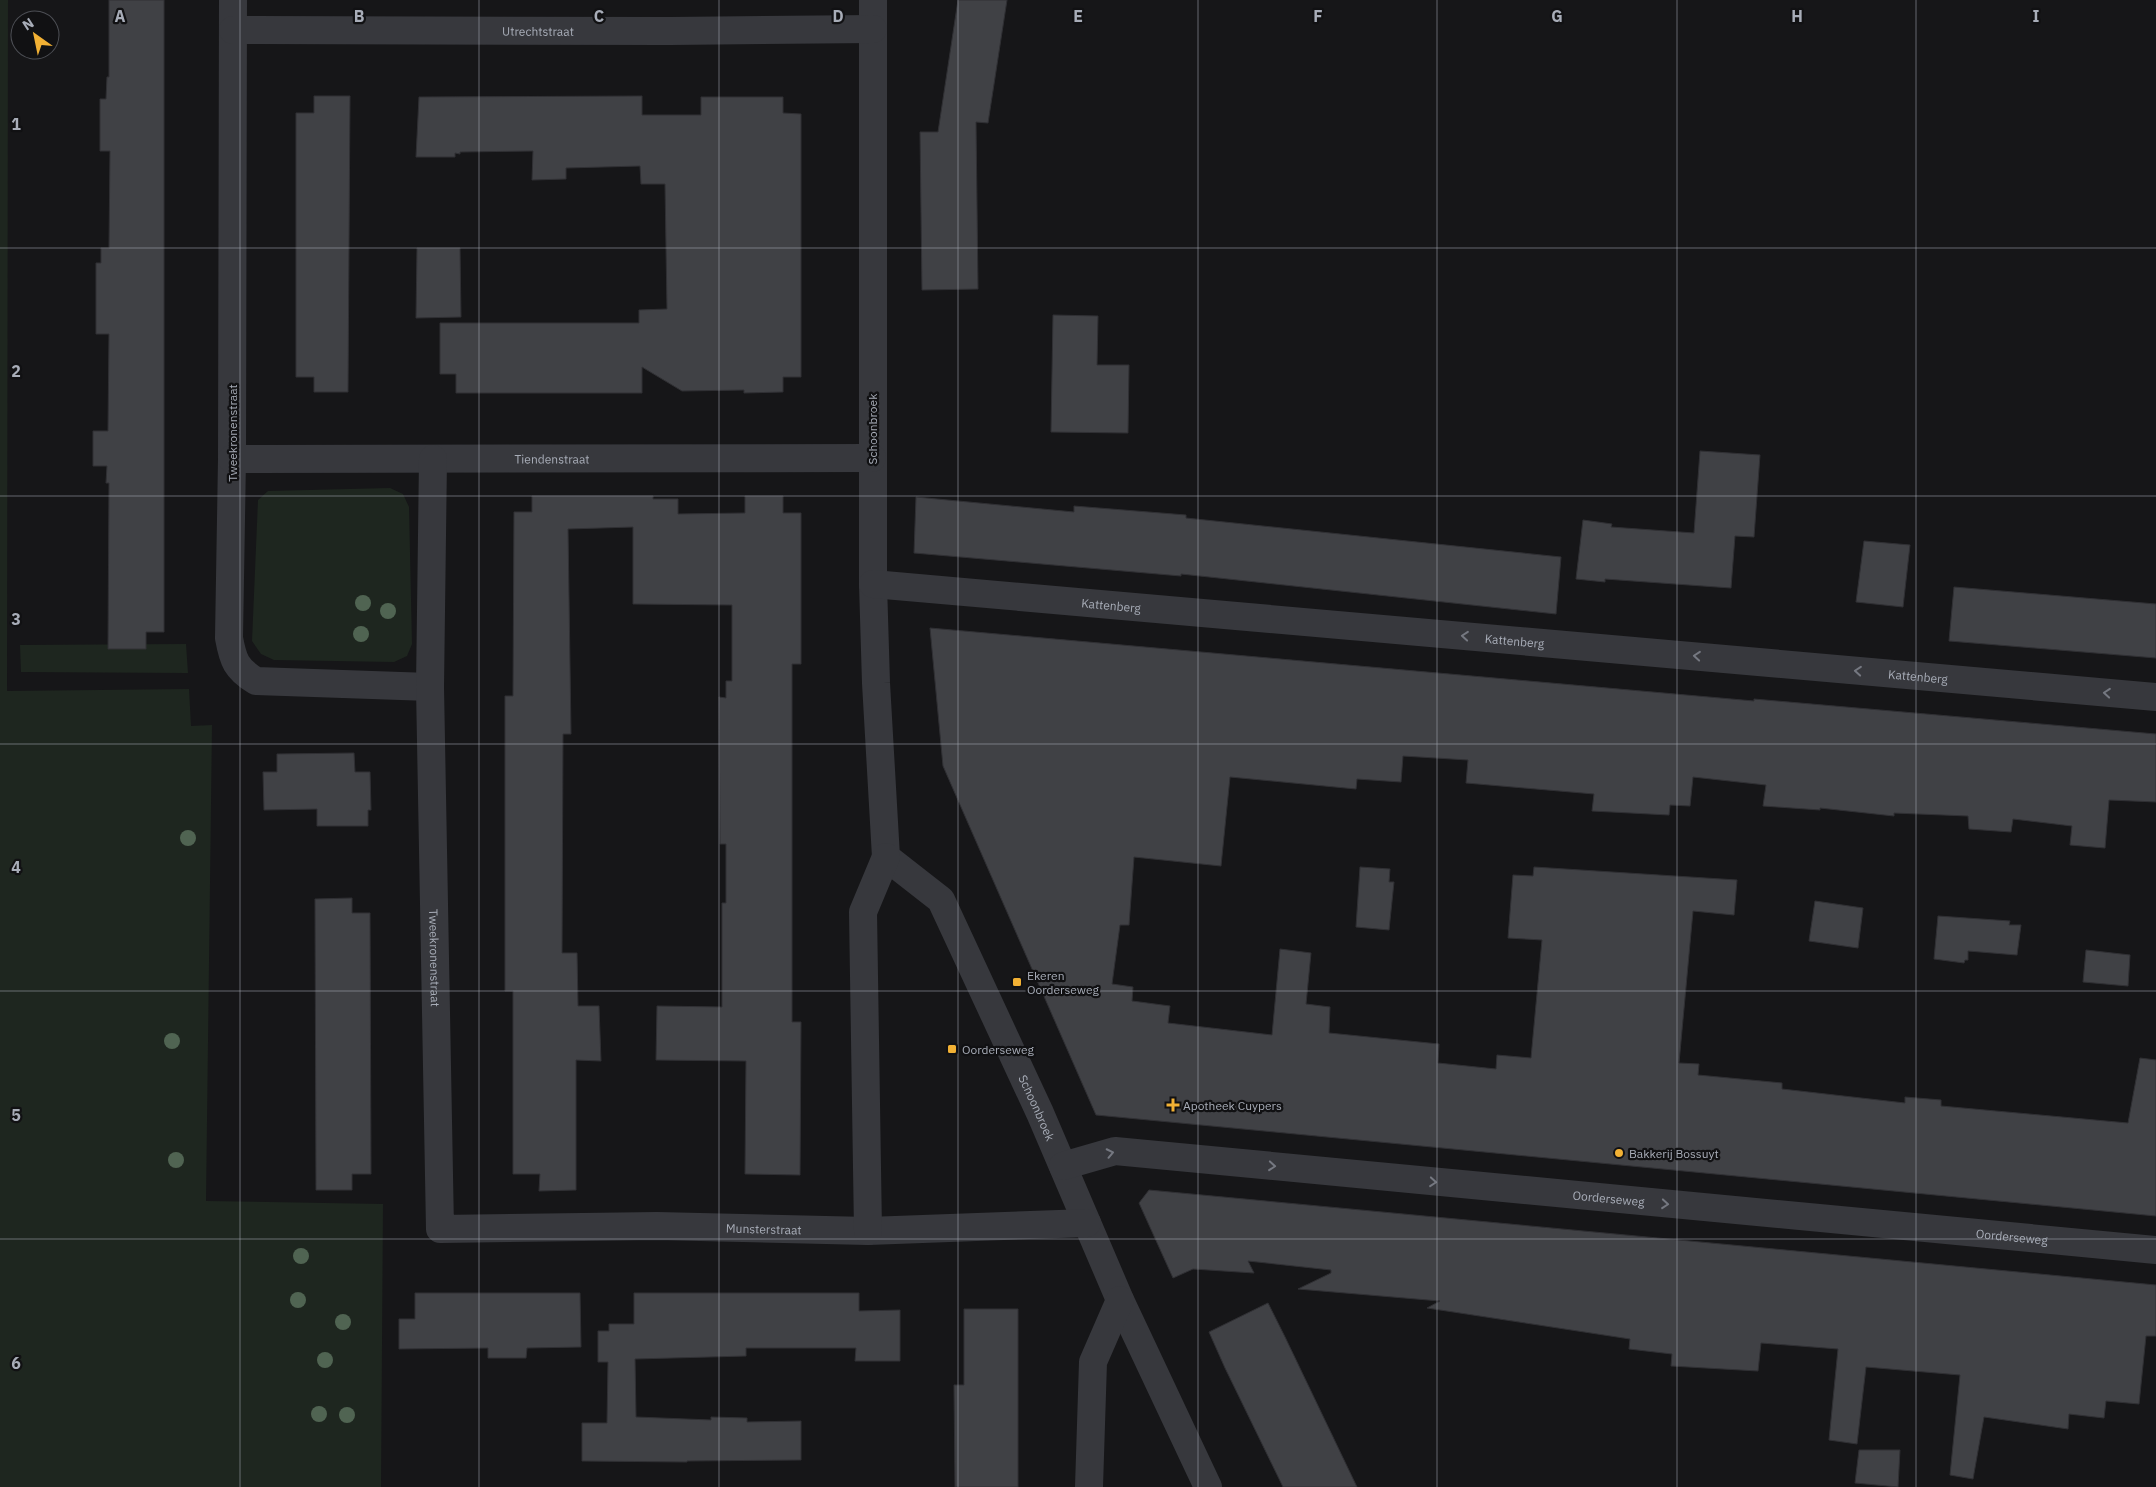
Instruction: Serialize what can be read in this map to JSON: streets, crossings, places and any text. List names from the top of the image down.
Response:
{
  "streets": {
    "street": [
      "Utrechtstraat",
      "Schoonbroek",
      "Tweekronenstraat",
      "Tiendenstraat",
      "Kattenberg",
      "Oorderseweg",
      "Munsterstraat"
    ]
  },
  "crossings": [
    ["Utrechtstraat", "Schoonbroek"],
    ["Utrechtstraat", "Tweekronenstraat"],
    ["Schoonbroek", "Tiendenstraat"],
    ["Schoonbroek", "Kattenberg"],
    ["Schoonbroek", "Oorderseweg"],
    ["Schoonbroek", "Munsterstraat"],
    ["Tweekronenstraat", "Tiendenstraat"],
    ["Tweekronenstraat", "Munsterstraat"]
  ],
  "one_way": ["Kattenberg", "Oorderseweg"],
  "places": {
    "transit": ["Ekeren Oorderseweg", "Oorderseweg"],
    "health": ["Apotheek Cuypers"],
    "other": ["Bakkerij Bossuyt"]
  },
  "north": "top left",
  "grid": {
    "columns": [
      "A",
      "B",
      "C",
      "D",
      "E",
      "F",
      "G",
      "H",
      "I"
    ],
    "rows": [
      "1",
      "2",
      "3",
      "4",
      "5",
      "6"
    ]
  }
}
